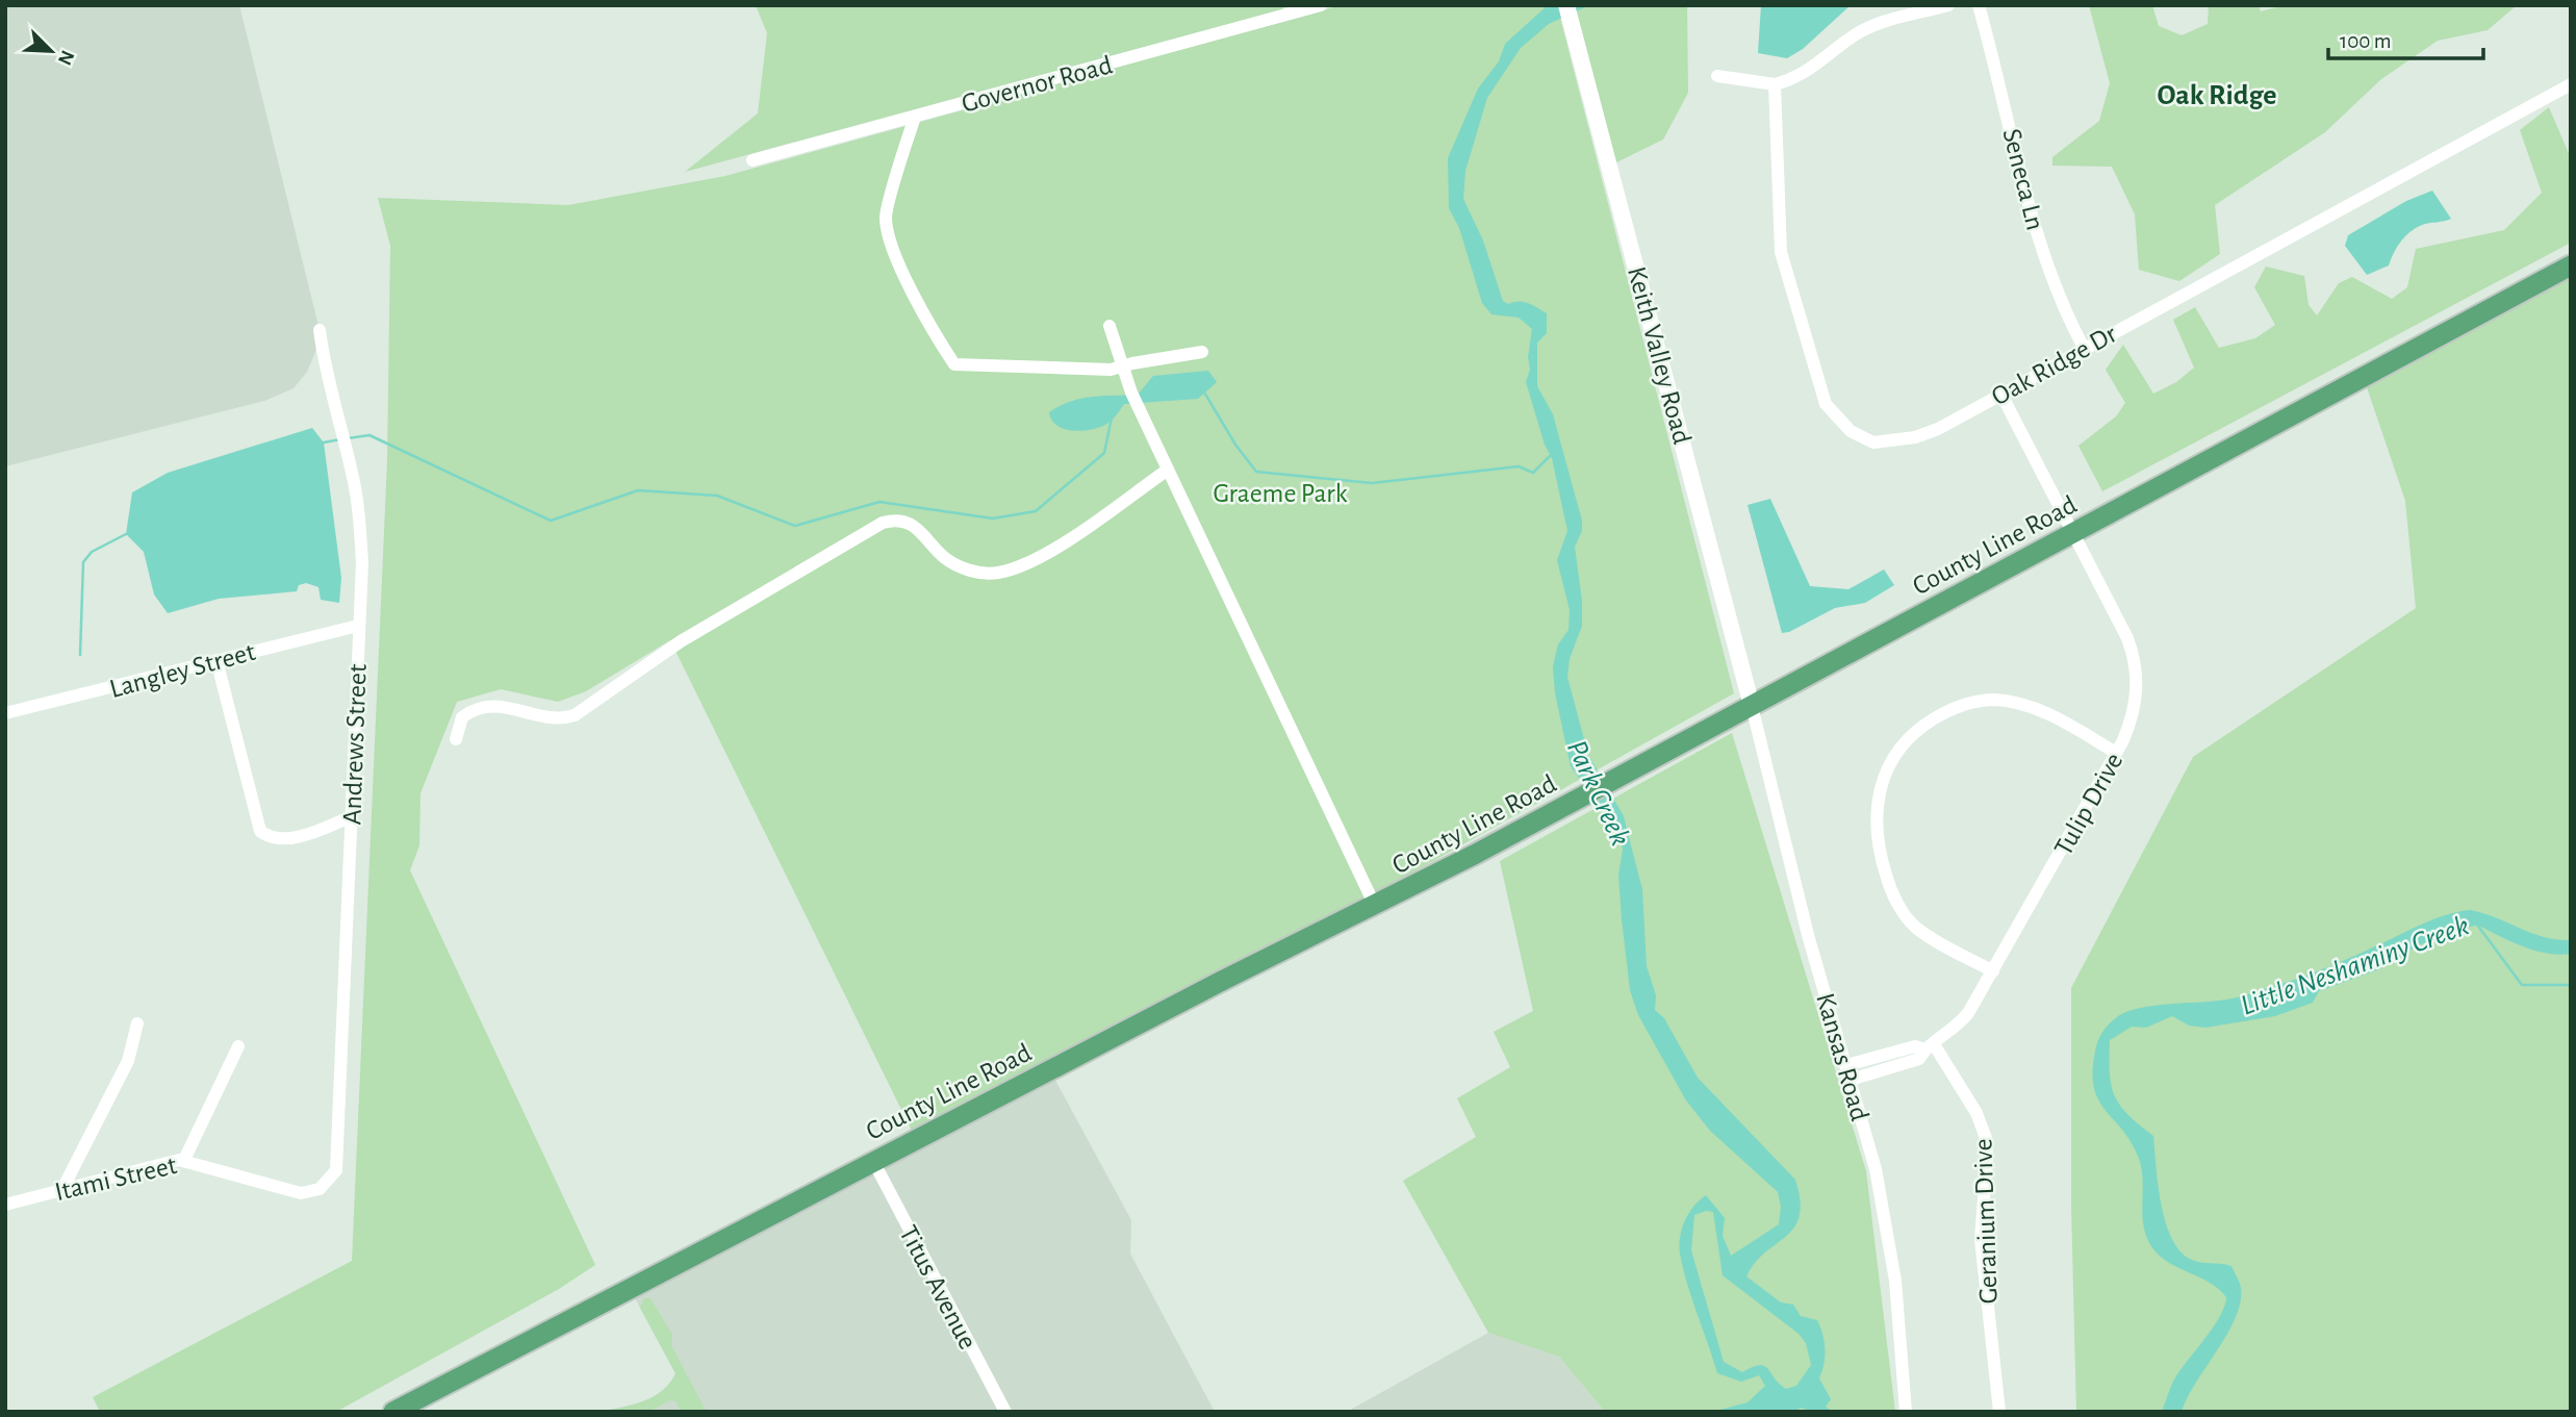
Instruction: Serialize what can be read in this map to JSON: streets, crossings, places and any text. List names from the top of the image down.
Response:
{
  "streets": {
    "main road": ["County Line Road"],
    "street": [
      "Governor Road",
      "Seneca Ln",
      "Keith Valley Road",
      "Oak Ridge Dr",
      "Langley Street",
      "Andrews Street",
      "Tulip Drive",
      "Kansas Road",
      "Itami Street",
      "Geranium Drive",
      "Titus Avenue"
    ]
  },
  "crossings": [
    ["Seneca Ln", "Oak Ridge Dr"],
    ["Keith Valley Road", "County Line Road"],
    ["Keith Valley Road", "Kansas Road"],
    ["Oak Ridge Dr", "Tulip Drive"],
    ["County Line Road", "Tulip Drive"],
    ["County Line Road", "Kansas Road"],
    ["County Line Road", "Titus Avenue"],
    ["Langley Street", "Andrews Street"],
    ["Andrews Street", "Itami Street"],
    ["Tulip Drive", "Kansas Road"],
    ["Tulip Drive", "Geranium Drive"]
  ],
  "districts": ["Oak Ridge"],
  "water": ["Park Creek", "Little Neshaminy Creek"],
  "parks": ["Graeme Park"],
  "scale_bar": "100 m",
  "north": "bottom right"
}
